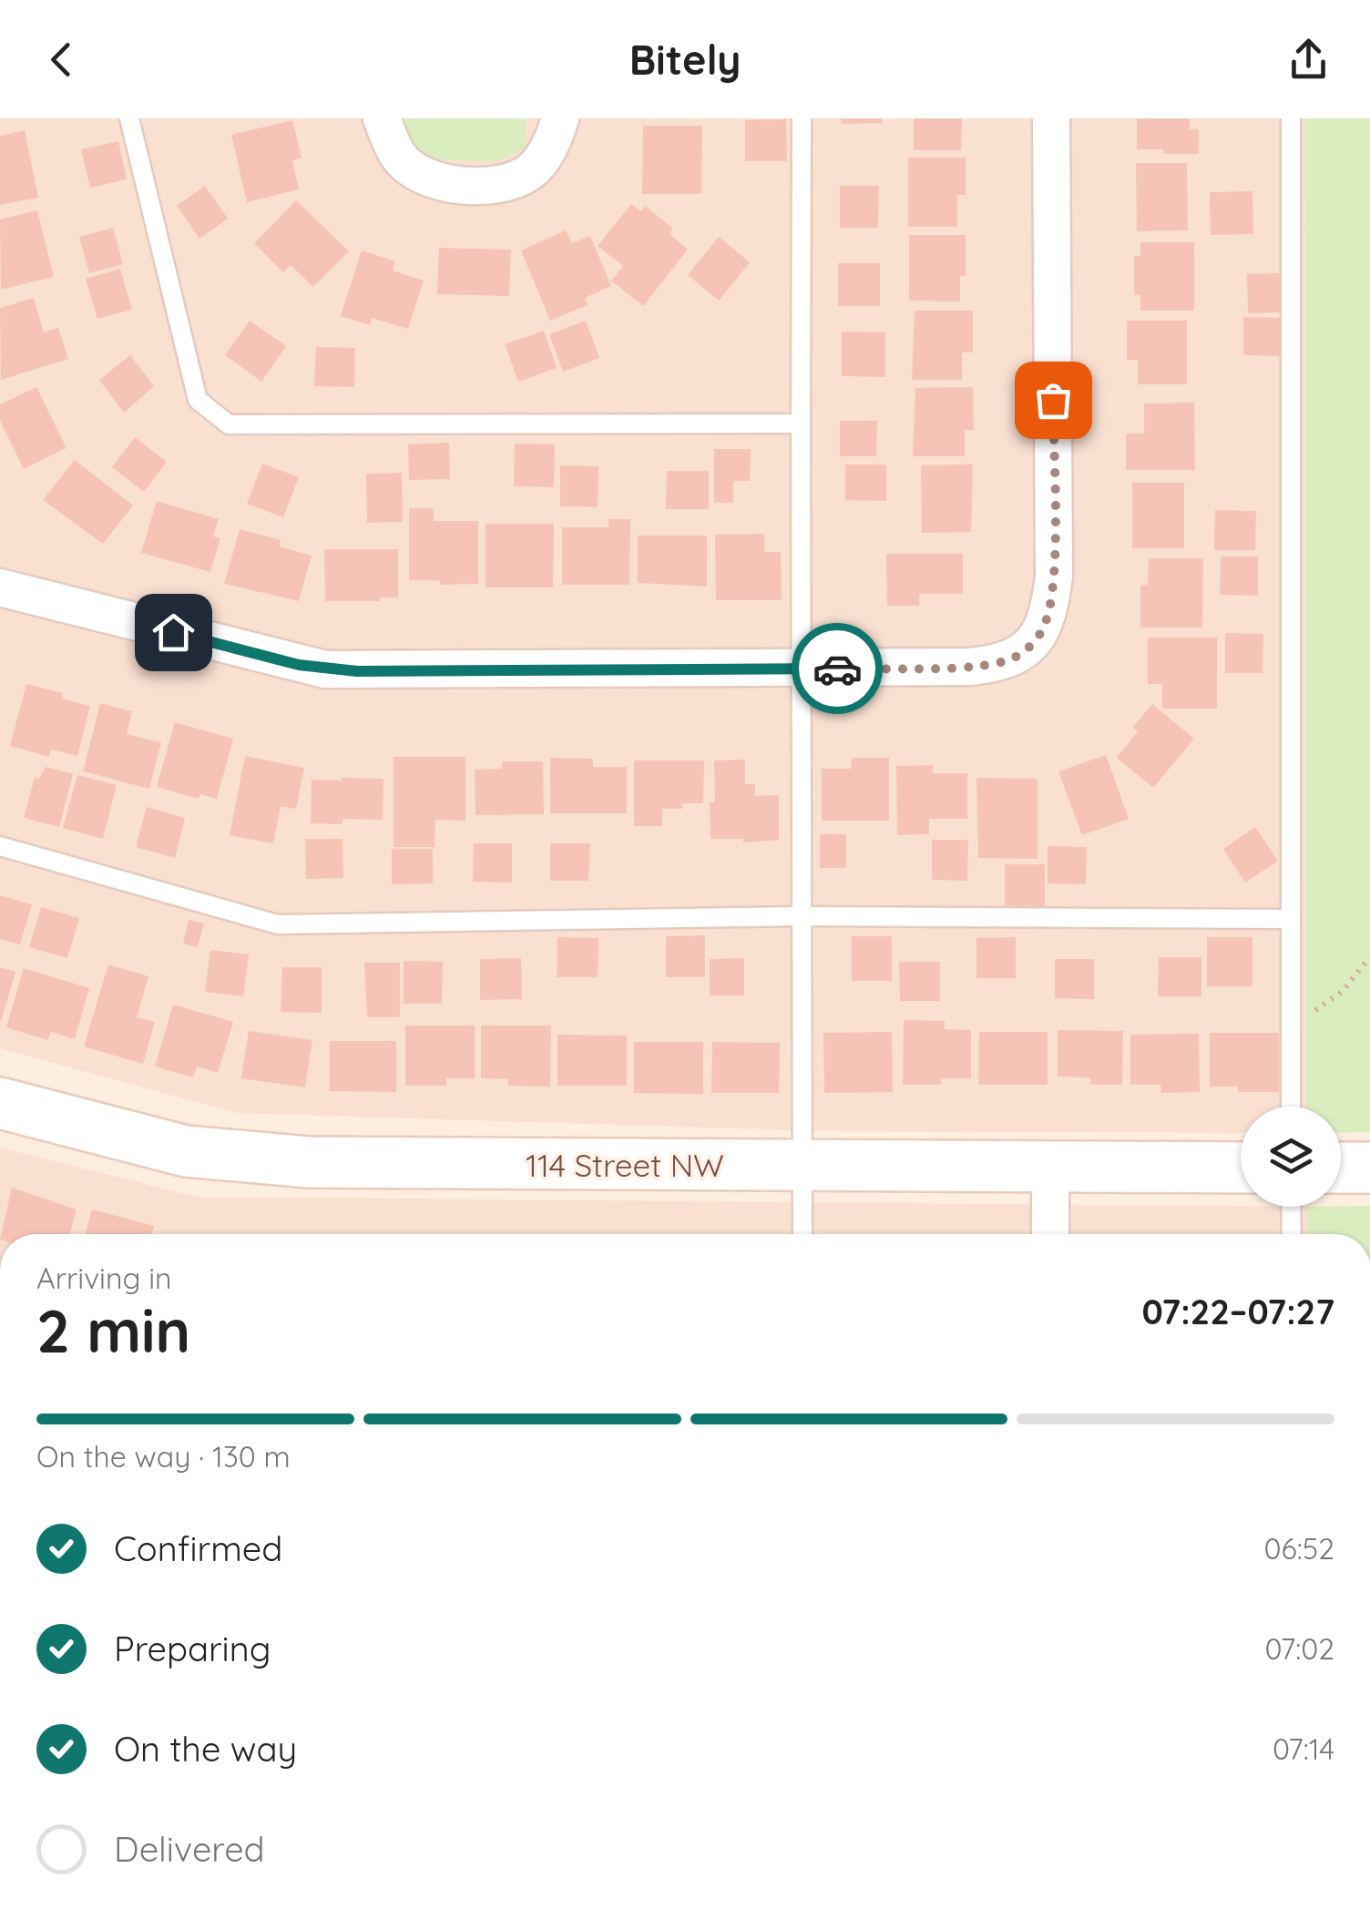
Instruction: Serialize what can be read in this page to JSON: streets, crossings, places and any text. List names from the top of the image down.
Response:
{
  "streets": {
    "street": ["114 Street NW"]
  },
  "page": {
    "header": "Bitely",
    "heading": ["2 min", "Arriving in", "07:22–07:27"],
    "bar": "On the way · 130 m",
    "list": [
      ["Confirmed", "06:52"],
      ["Preparing", "07:02"],
      ["On the way", "07:14"],
      "Delivered"
    ]
  }
}
